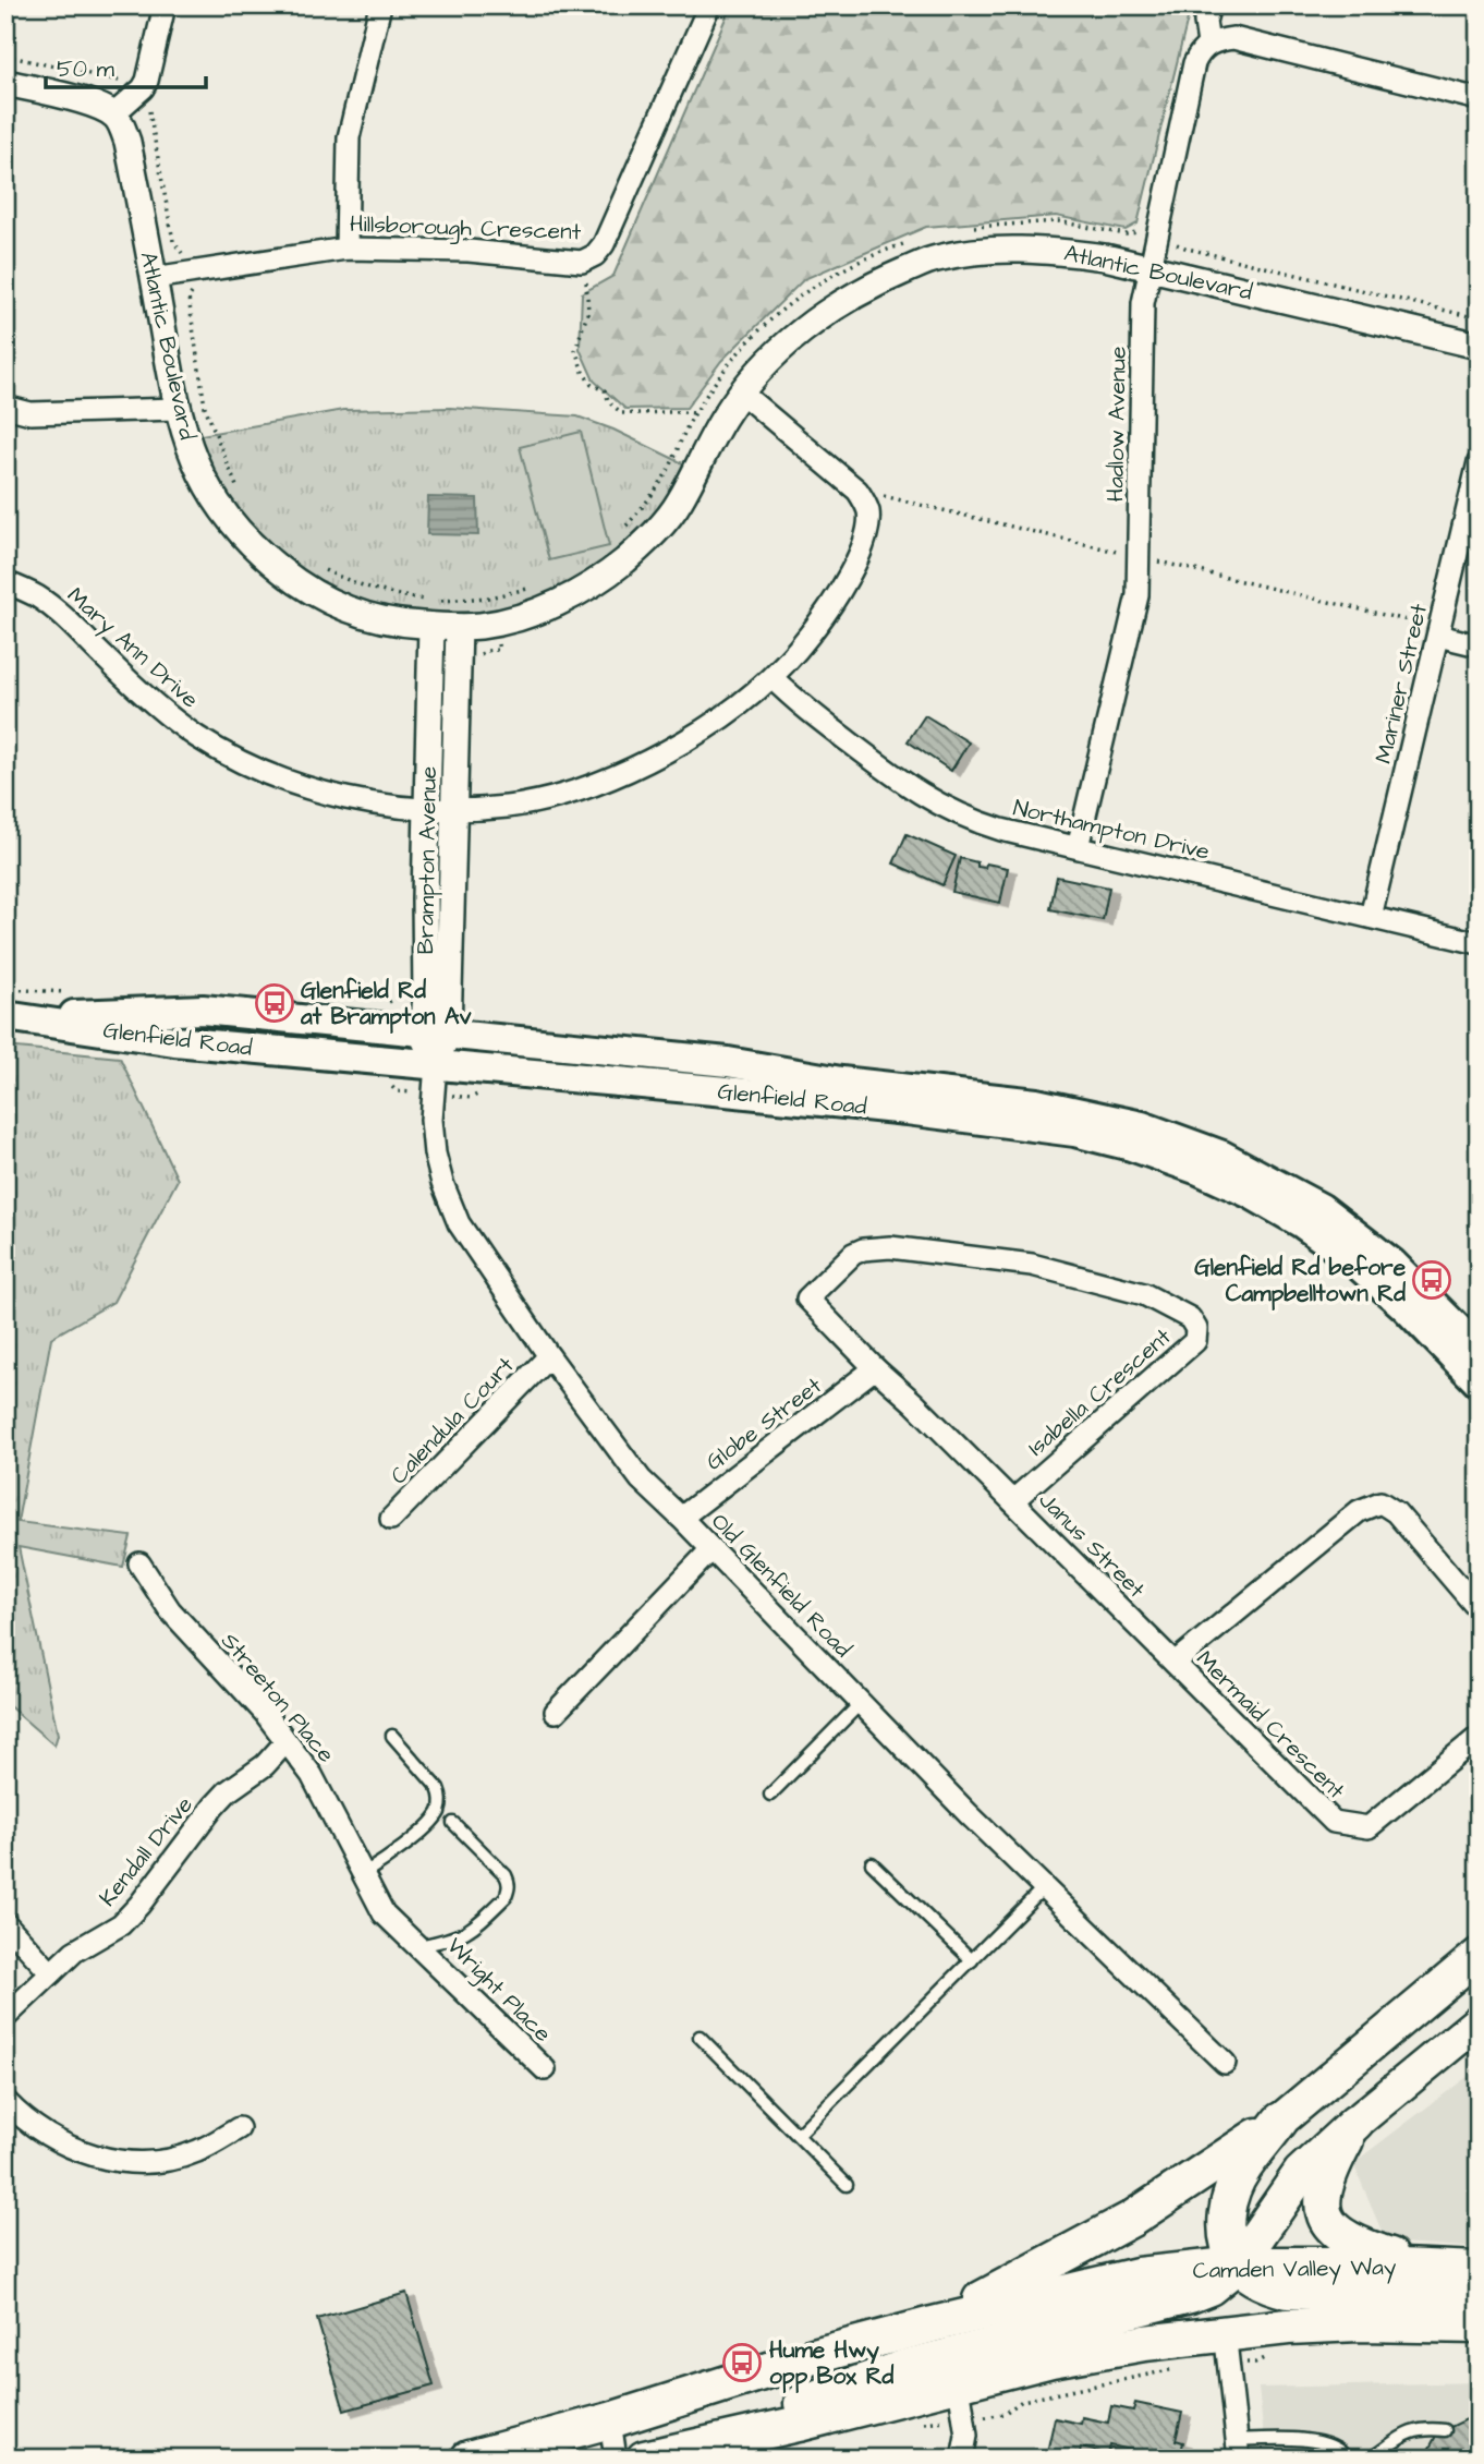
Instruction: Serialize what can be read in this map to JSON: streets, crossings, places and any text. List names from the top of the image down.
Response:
{
  "streets": {
    "highway": ["Camden Valley Way"],
    "main road": ["Glenfield Road"],
    "street": [
      "Hillsborough Crescent",
      "Atlantic Boulevard",
      "Hadlow Avenue",
      "Mary Ann Drive",
      "Mariner Street",
      "Northampton Drive",
      "Brampton Avenue",
      "Isabella Crescent",
      "Calendula Court",
      "Globe Street",
      "Janus Street",
      "Old Glenfield Road",
      "Streeton Place",
      "Mermaid Crescent",
      "Kendall Drive",
      "Wright Place"
    ]
  },
  "crossings": [
    ["Hillsborough Crescent", "Atlantic Boulevard"],
    ["Atlantic Boulevard", "Hadlow Avenue"],
    ["Atlantic Boulevard", "Mary Ann Drive"],
    ["Atlantic Boulevard", "Brampton Avenue"],
    ["Hadlow Avenue", "Northampton Drive"],
    ["Mary Ann Drive", "Northampton Drive"],
    ["Mary Ann Drive", "Brampton Avenue"],
    ["Mariner Street", "Northampton Drive"],
    ["Brampton Avenue", "Glenfield Road"],
    ["Brampton Avenue", "Old Glenfield Road"],
    ["Glenfield Road", "Old Glenfield Road"],
    ["Isabella Crescent", "Globe Street"],
    ["Isabella Crescent", "Janus Street"],
    ["Calendula Court", "Old Glenfield Road"],
    ["Globe Street", "Janus Street"],
    ["Globe Street", "Old Glenfield Road"],
    ["Janus Street", "Mermaid Crescent"],
    ["Streeton Place", "Kendall Drive"],
    ["Streeton Place", "Wright Place"]
  ],
  "places": {
    "bus stop": ["Glenfield Rd at Brampton Av", "Glenfield Rd before Campbelltown Rd", "Hume Hwy opp Box Rd"]
  },
  "scale_bar": "50 m"
}
